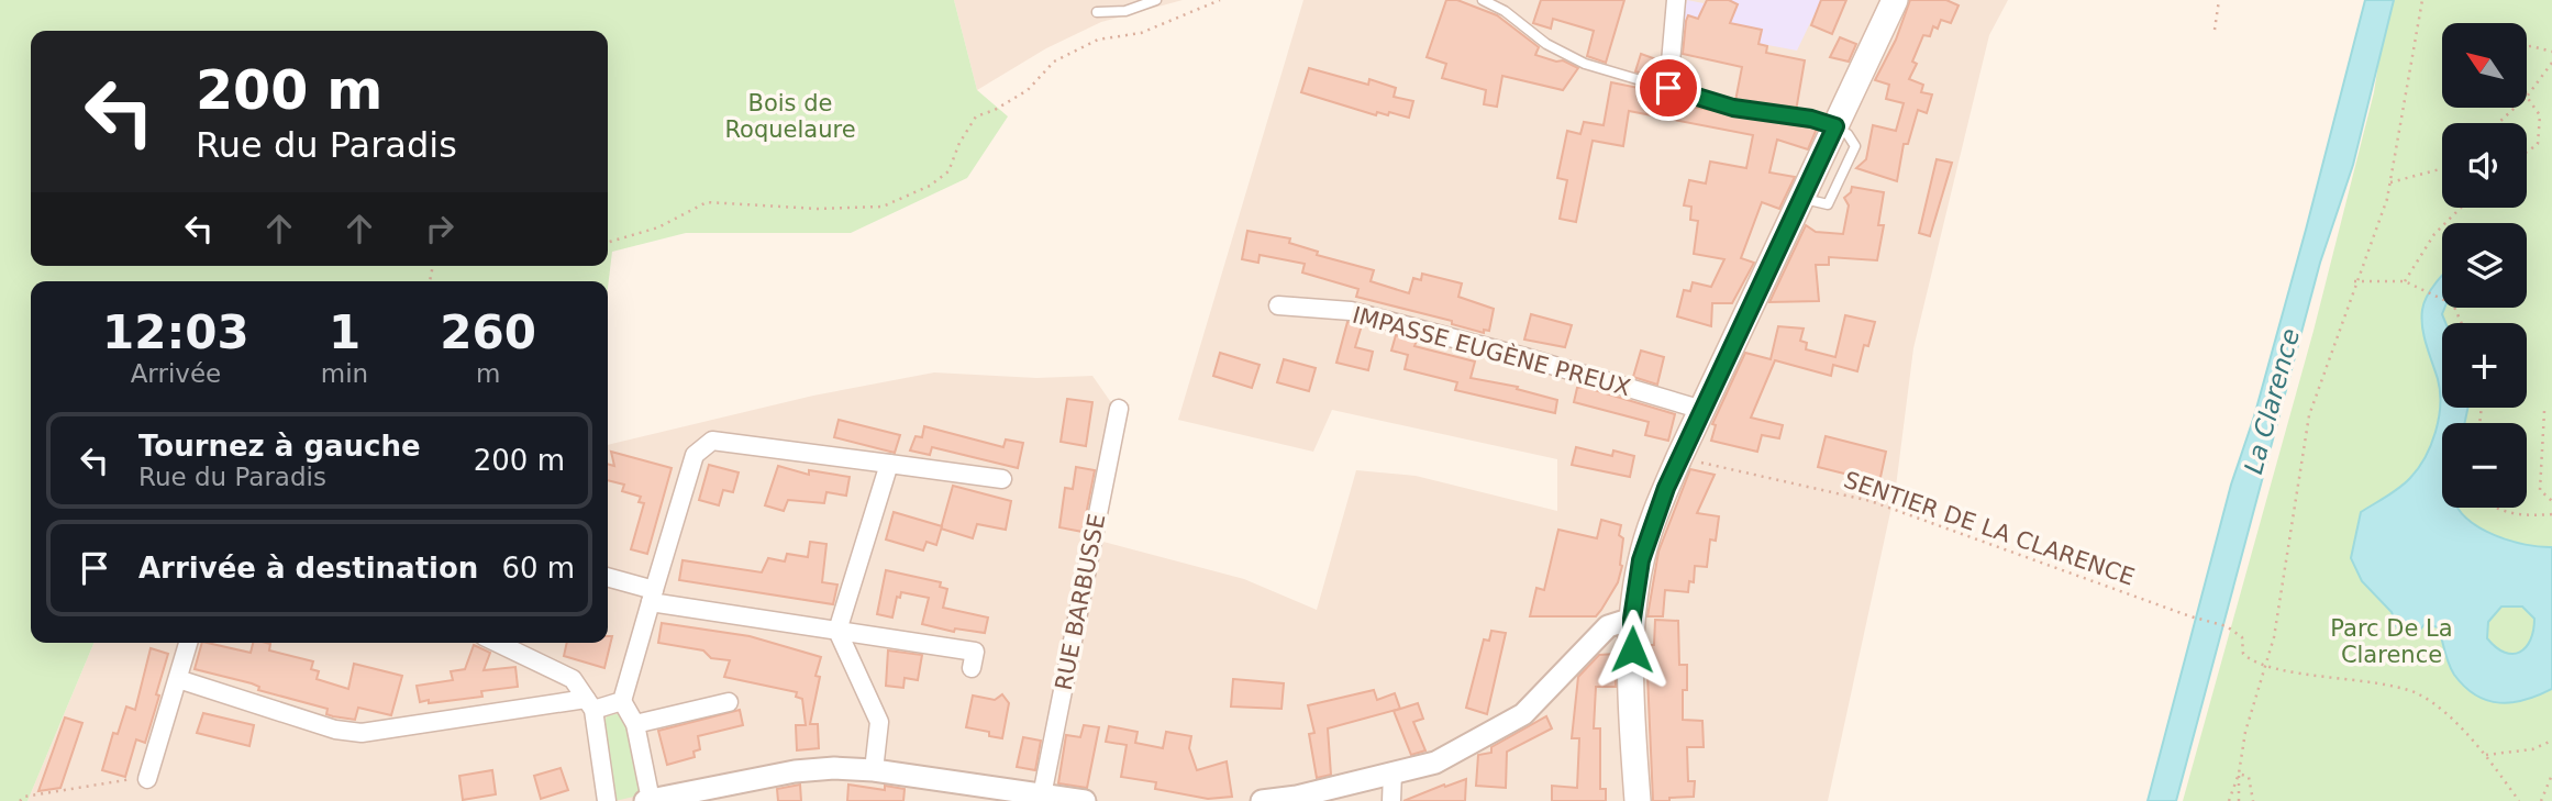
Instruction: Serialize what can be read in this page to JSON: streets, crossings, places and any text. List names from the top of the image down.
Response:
{
  "streets": {
    "street": ["IMPASSE EUGÈNE PREUX", "RUE BARBUSSE"],
    "path": ["SENTIER DE LA CLARENCE"]
  },
  "water": ["La Clarence"],
  "parks": ["Bois de Roquelaure", "Parc De La Clarence"],
  "north": "top left",
  "page": {
    "map_buttons": ["+", "−"],
    "turn": ["200 m", "Rue du Paradis"],
    "eta": [
      "12:03",
      "Arrivée",
      "1",
      "min",
      "260",
      "m"
    ],
    "list": [
      {
        "name": "Tournez à gauche",
        "note": "Rue du Paradis",
        "value": "200 m"
      },
      {
        "name": "Arrivée à destination",
        "value": "60 m"
      }
    ]
  }
}
